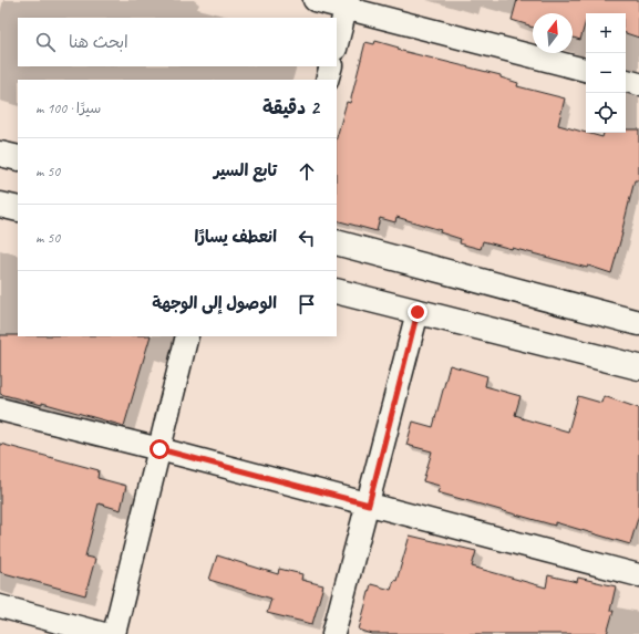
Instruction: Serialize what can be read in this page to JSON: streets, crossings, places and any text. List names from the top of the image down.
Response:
{
  "north": "top",
  "page": {
    "map_buttons": ["+", "−"],
    "search": "ابحث هنا",
    "heading": ["2 دقيقة", "سيرًا · 100 m"],
    "list": [
      ["تابع السير", "50 m"],
      ["انعطف يسارًا", "50 m"],
      "الوصول إلى الوجهة"
    ]
  }
}
